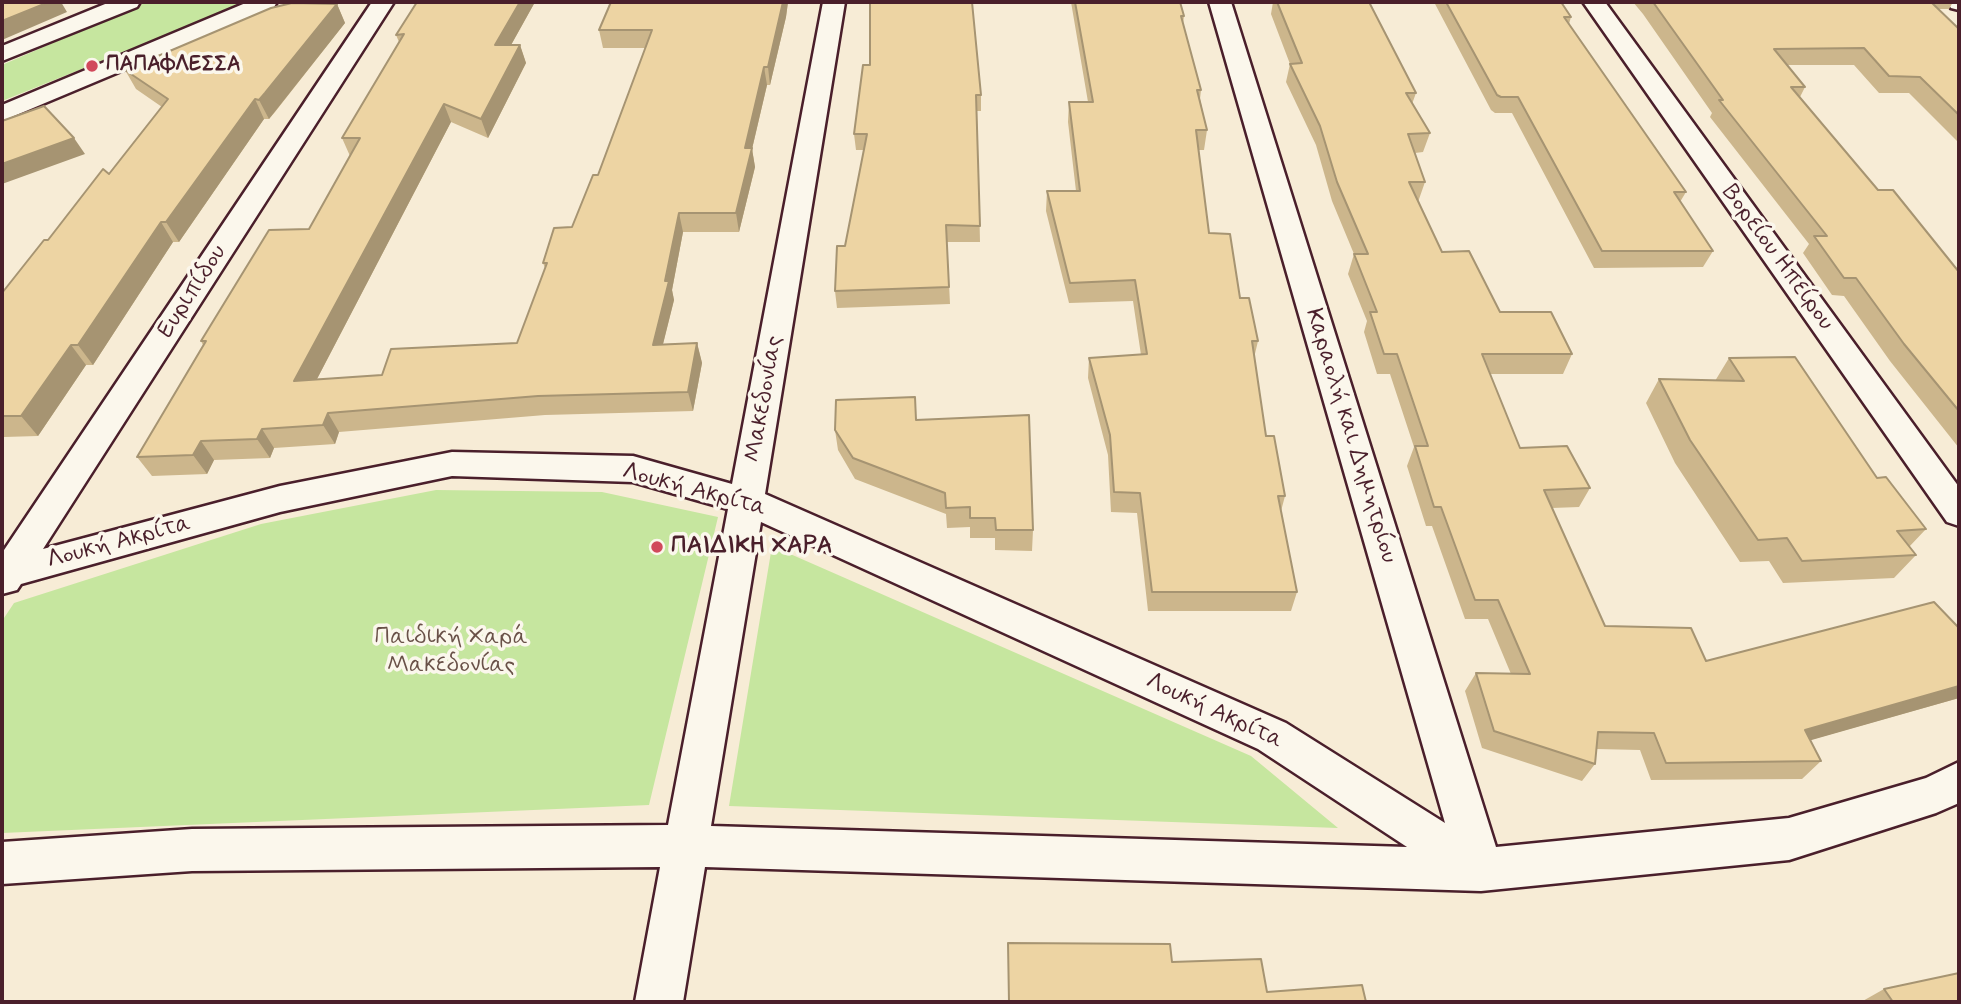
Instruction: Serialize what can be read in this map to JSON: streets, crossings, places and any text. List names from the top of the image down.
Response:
{
  "streets": {
    "street": [
      "Βορείου Ηπείρου",
      "Ευριπίδου",
      "Μακεδονίας",
      "Καραολή και Δημητρίου",
      "Λουκή Ακρίτα"
    ]
  },
  "crossings": [
    ["Ευριπίδου", "Λουκή Ακρίτα"],
    ["Μακεδονίας", "Λουκή Ακρίτα"],
    ["Καραολή και Δημητρίου", "Λουκή Ακρίτα"]
  ],
  "parks": ["Παιδική Χαρά Μακεδονίας"],
  "places": ["ΠΑΠΑΦΛΕΣΣΑ", "ΠΑΙΔΙΚΗ ΧΑΡΑ"]
}
